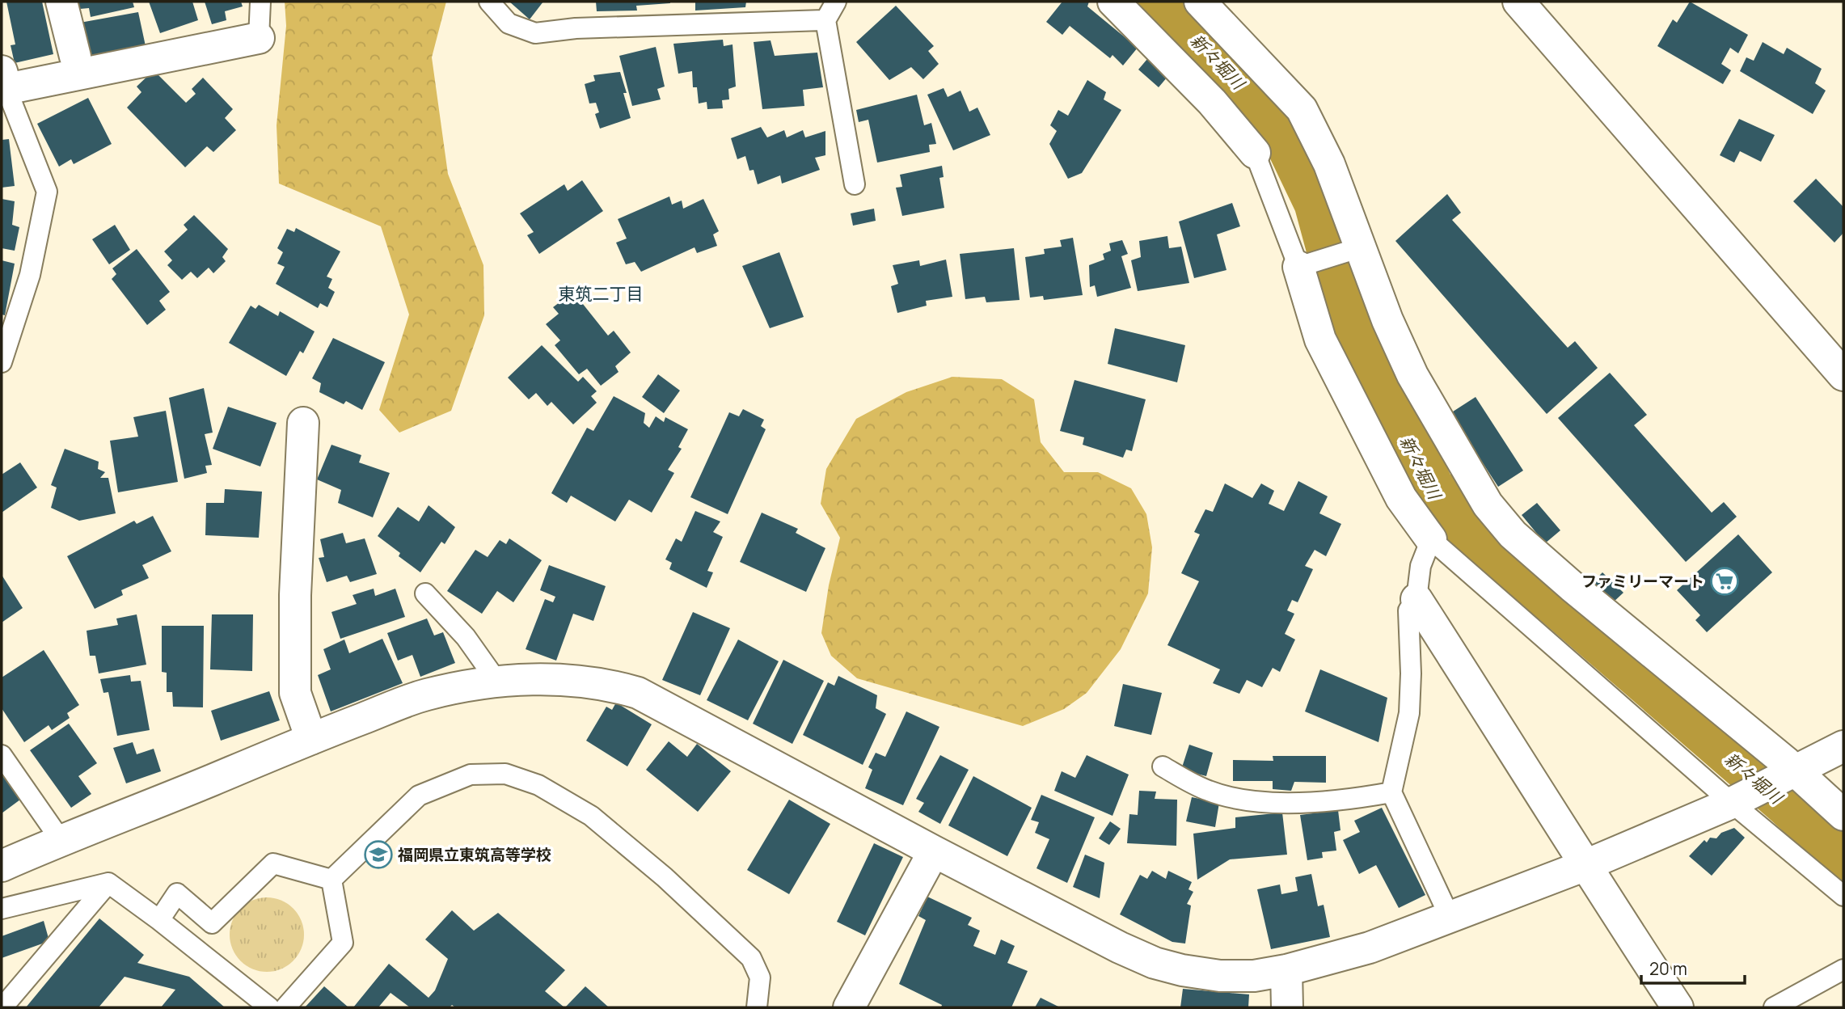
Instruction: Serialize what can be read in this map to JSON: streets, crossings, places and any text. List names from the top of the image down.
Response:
{
  "districts": ["東筑二丁目"],
  "water": ["新々堀川"],
  "places": {
    "supermarket": ["ファミリーマート"],
    "school or university": ["福岡県立東筑高等学校"]
  },
  "scale_bar": "20 m"
}
